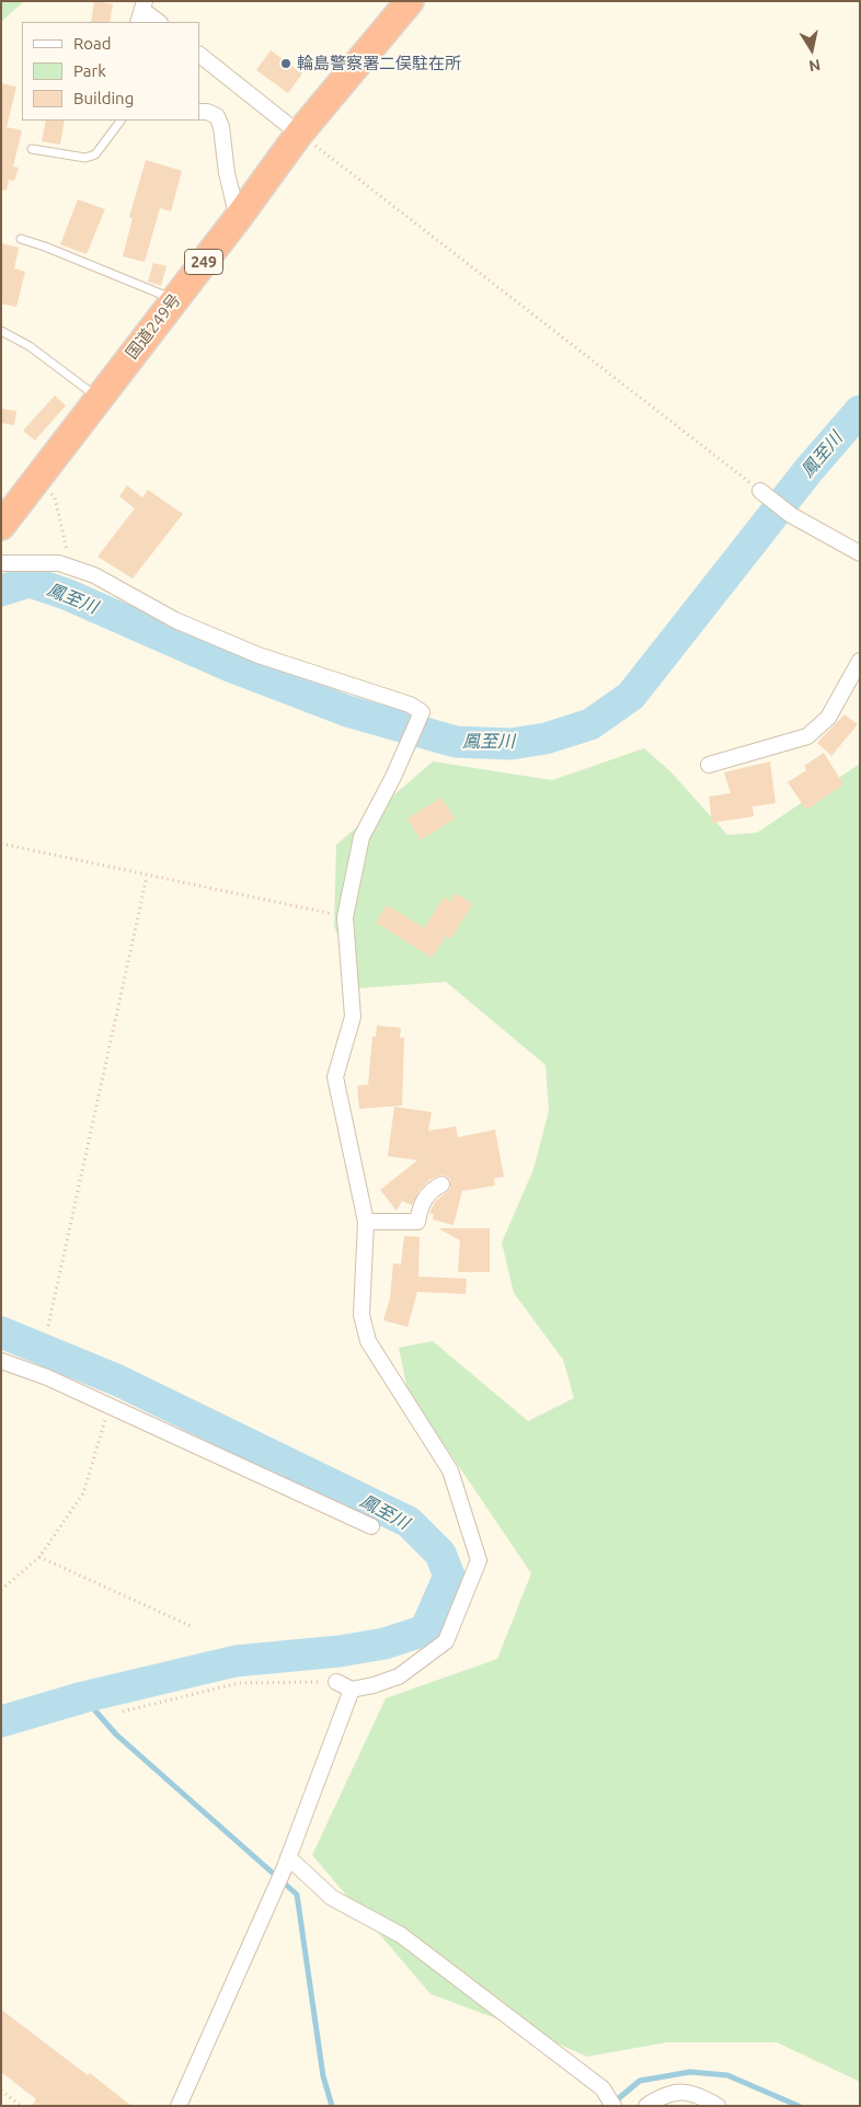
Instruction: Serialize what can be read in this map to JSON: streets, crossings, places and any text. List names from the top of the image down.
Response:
{
  "streets": {
    "highway": ["249", "国道249号"]
  },
  "water": ["鳳至川"],
  "places": ["輪島警察署二俣駐在所"],
  "legend": ["Road", "Park", "Building"],
  "north": "bottom"
}
